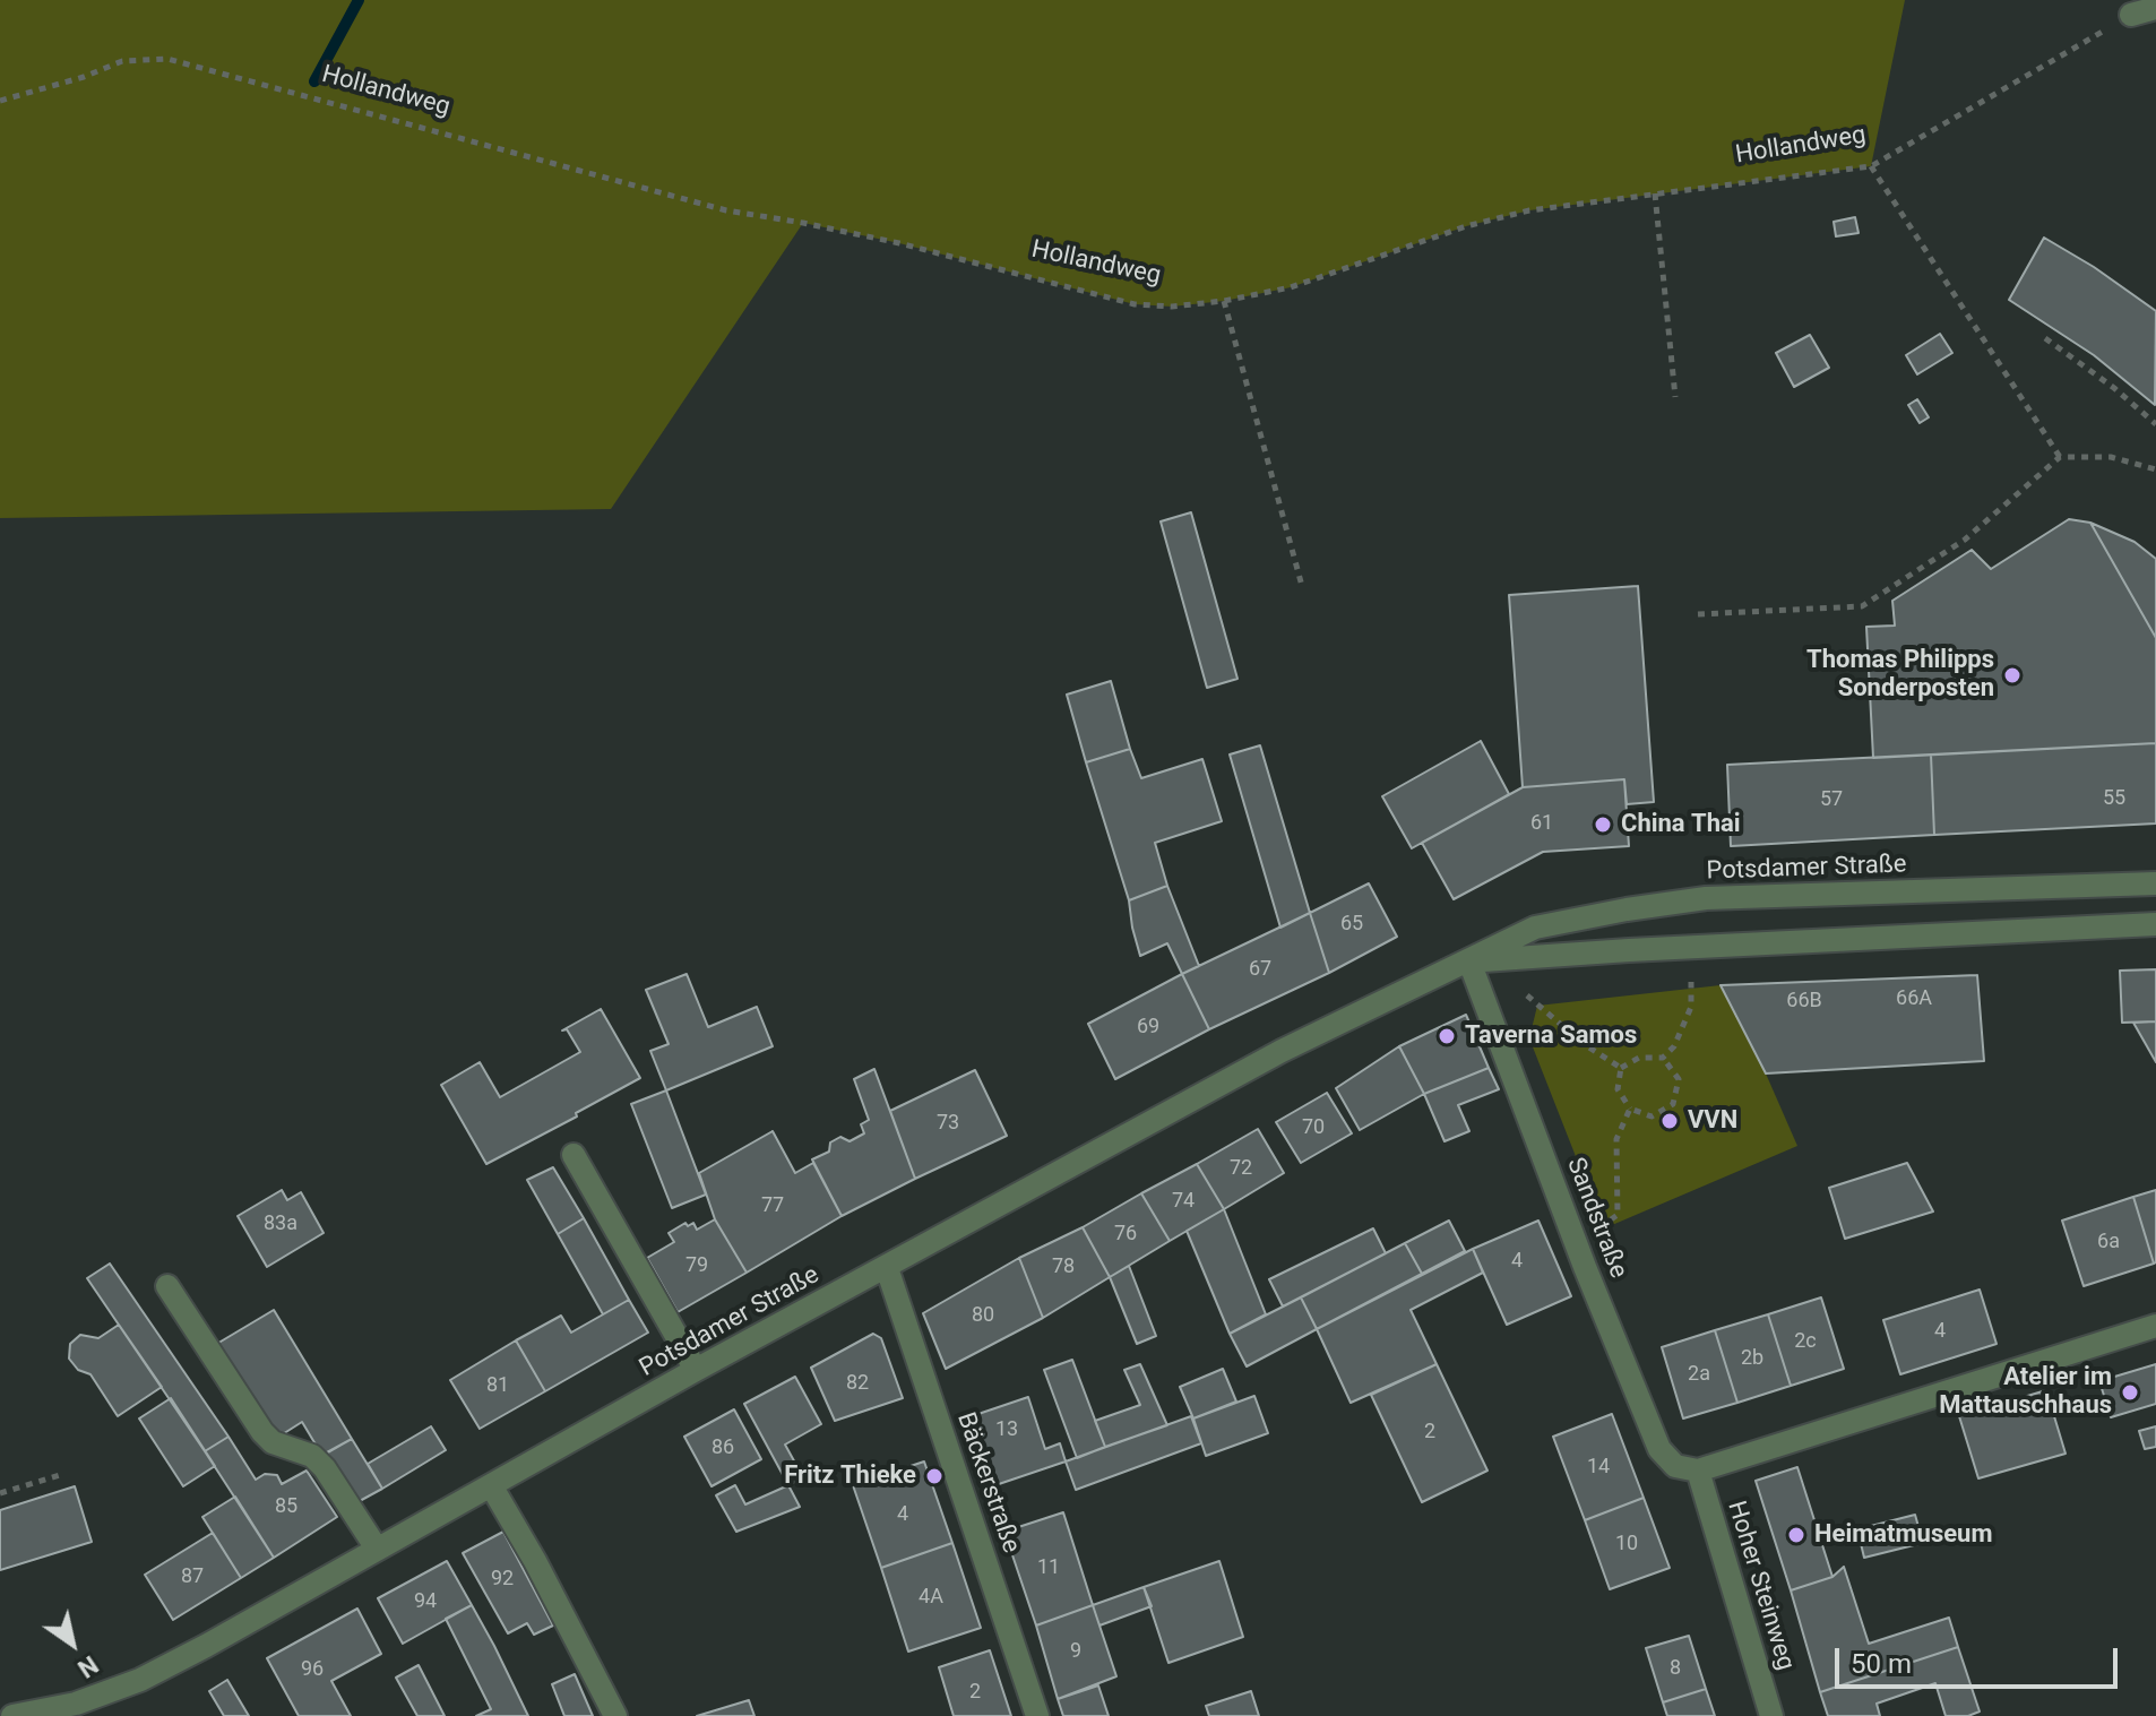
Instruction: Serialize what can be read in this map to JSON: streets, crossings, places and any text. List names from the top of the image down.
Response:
{
  "streets": {
    "street": [
      "Potsdamer Straße",
      "Sandstraße",
      "Bäckerstraße",
      "Hoher Steinweg"
    ],
    "path": ["Hollandweg"]
  },
  "crossings": [
    ["Potsdamer Straße", "Sandstraße"],
    ["Potsdamer Straße", "Bäckerstraße"],
    ["Sandstraße", "Hoher Steinweg"]
  ],
  "places": [
    "Thomas Philipps Sonderposten",
    "China Thai",
    "Taverna Samos",
    "VVN",
    "Atelier im Mattauschhaus",
    "Fritz Thieke",
    "Heimatmuseum"
  ],
  "house_numbers": [
    "55",
    "57",
    "61",
    "65",
    "67",
    "66A",
    "66B",
    "69",
    "73",
    "70",
    "72",
    "74",
    "77",
    "83a",
    "76",
    "6a",
    "4",
    "79",
    "78",
    "80",
    "4",
    "2c",
    "2b",
    "2a",
    "82",
    "81",
    "13",
    "2",
    "86",
    "14",
    "85",
    "4",
    "10",
    "11",
    "87",
    "92",
    "4A",
    "94",
    "9",
    "8",
    "96",
    "2"
  ],
  "scale_bar": "50 m",
  "north": "bottom right"
}
